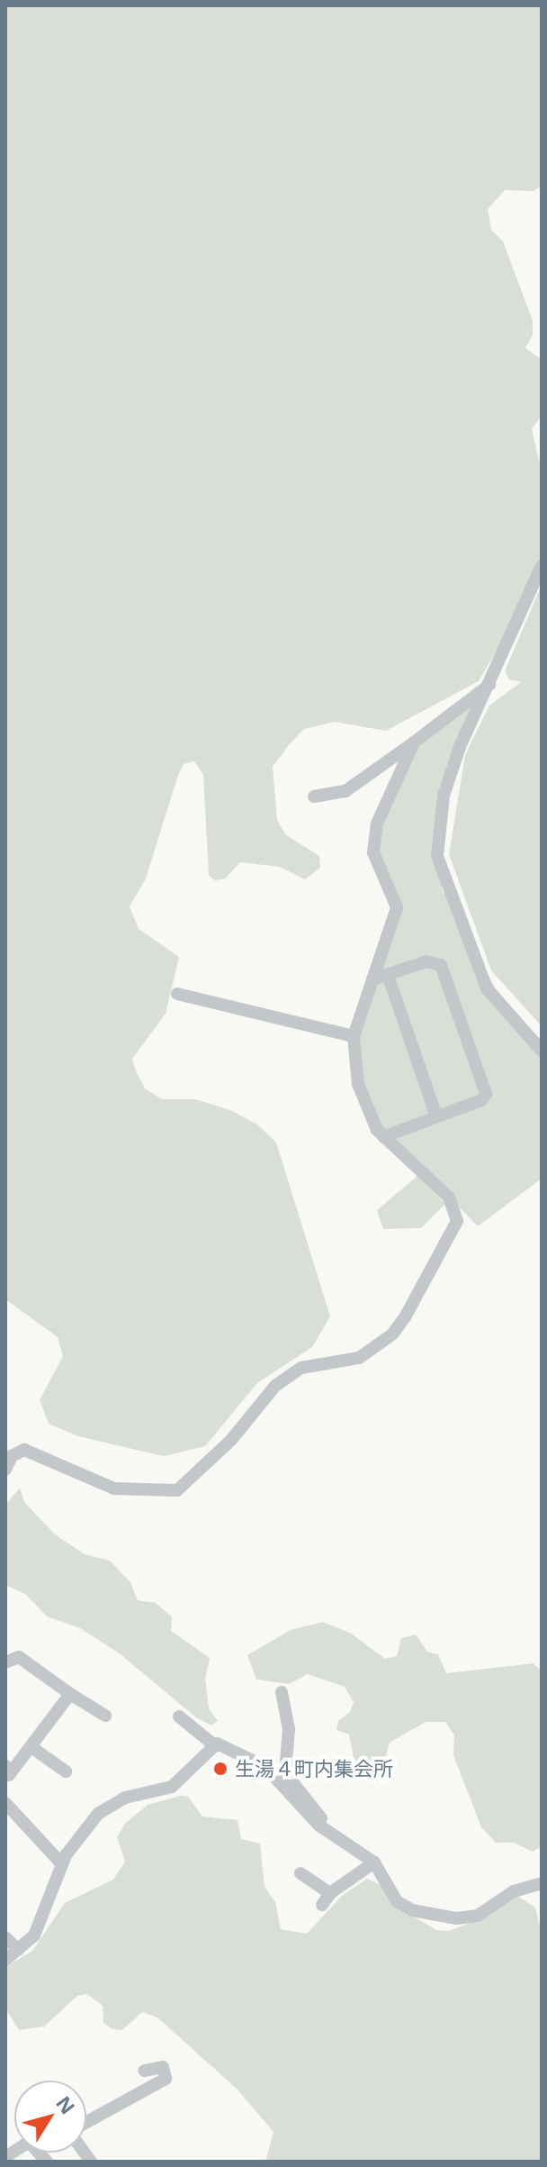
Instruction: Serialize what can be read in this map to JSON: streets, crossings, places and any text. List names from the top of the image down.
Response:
{
  "places": ["生湯４町内集会所"],
  "north": "top right"
}
